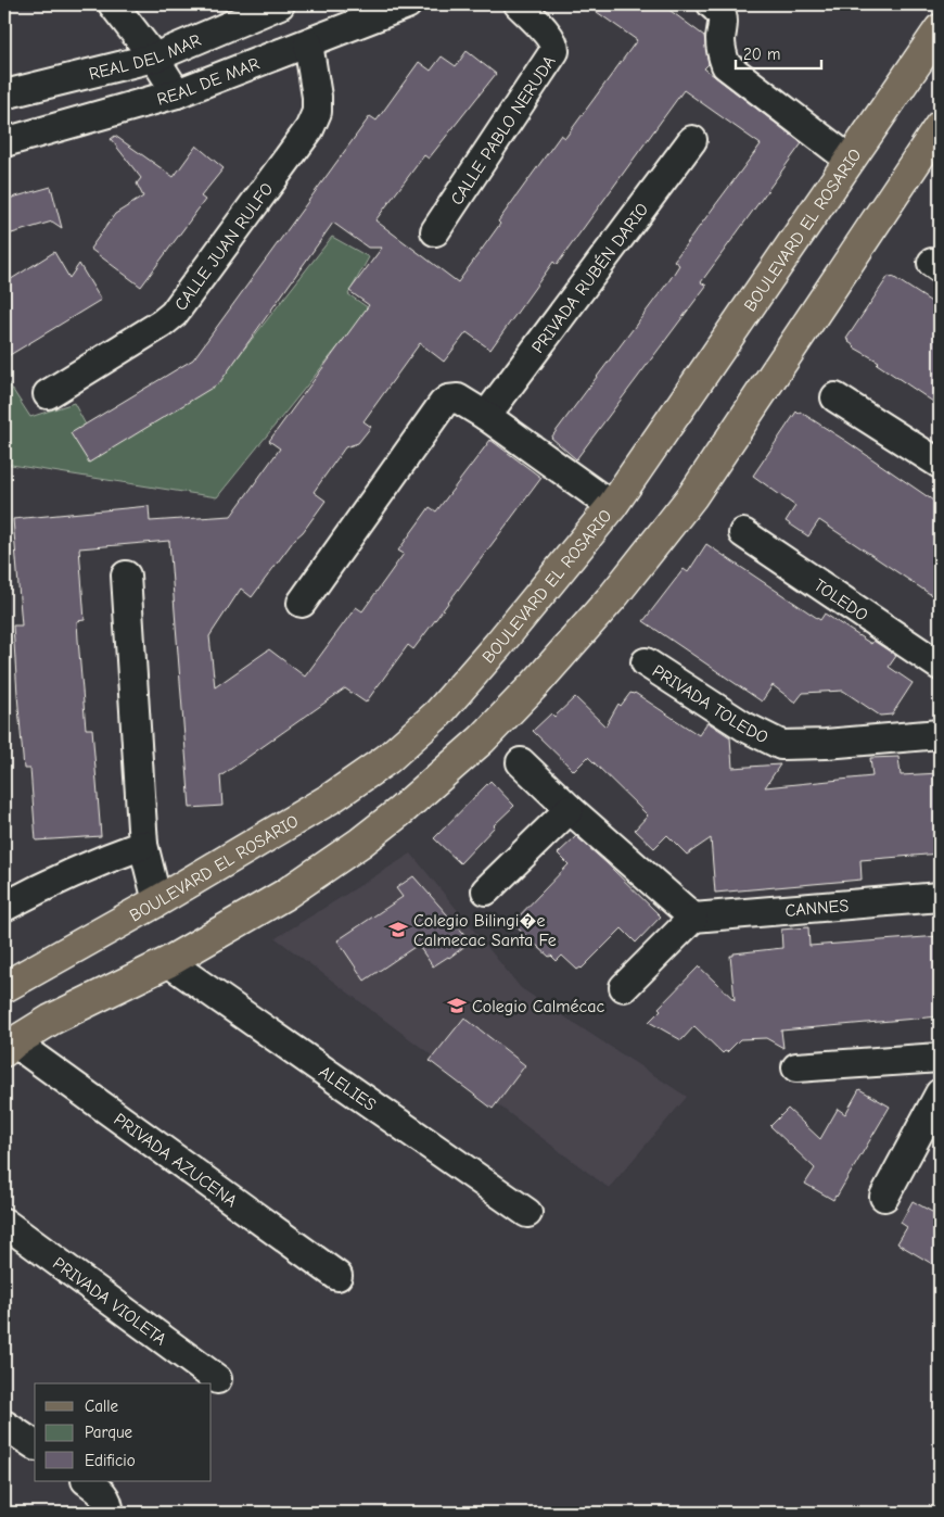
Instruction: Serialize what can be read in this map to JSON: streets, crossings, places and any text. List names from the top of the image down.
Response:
{
  "streets": {
    "main road": ["BOULEVARD EL ROSARIO"],
    "street": [
      "REAL DEL MAR",
      "REAL DE MAR",
      "CALLE PABLO NERUDA",
      "CALLE JUAN RULFO",
      "PRIVADA RUBÉN DARIO",
      "TOLEDO",
      "PRIVADA TOLEDO",
      "CANNES",
      "ALELIES",
      "PRIVADA AZUCENA",
      "PRIVADA VIOLETA"
    ]
  },
  "crossings": [
    ["REAL DE MAR", "CALLE JUAN RULFO"]
  ],
  "places": {
    "school or university": ["Colegio Bilingi�e Calmecac Santa Fe", "Colegio Calmécac"]
  },
  "legend": ["Calle", "Parque", "Edificio"],
  "scale_bar": "20 m"
}
